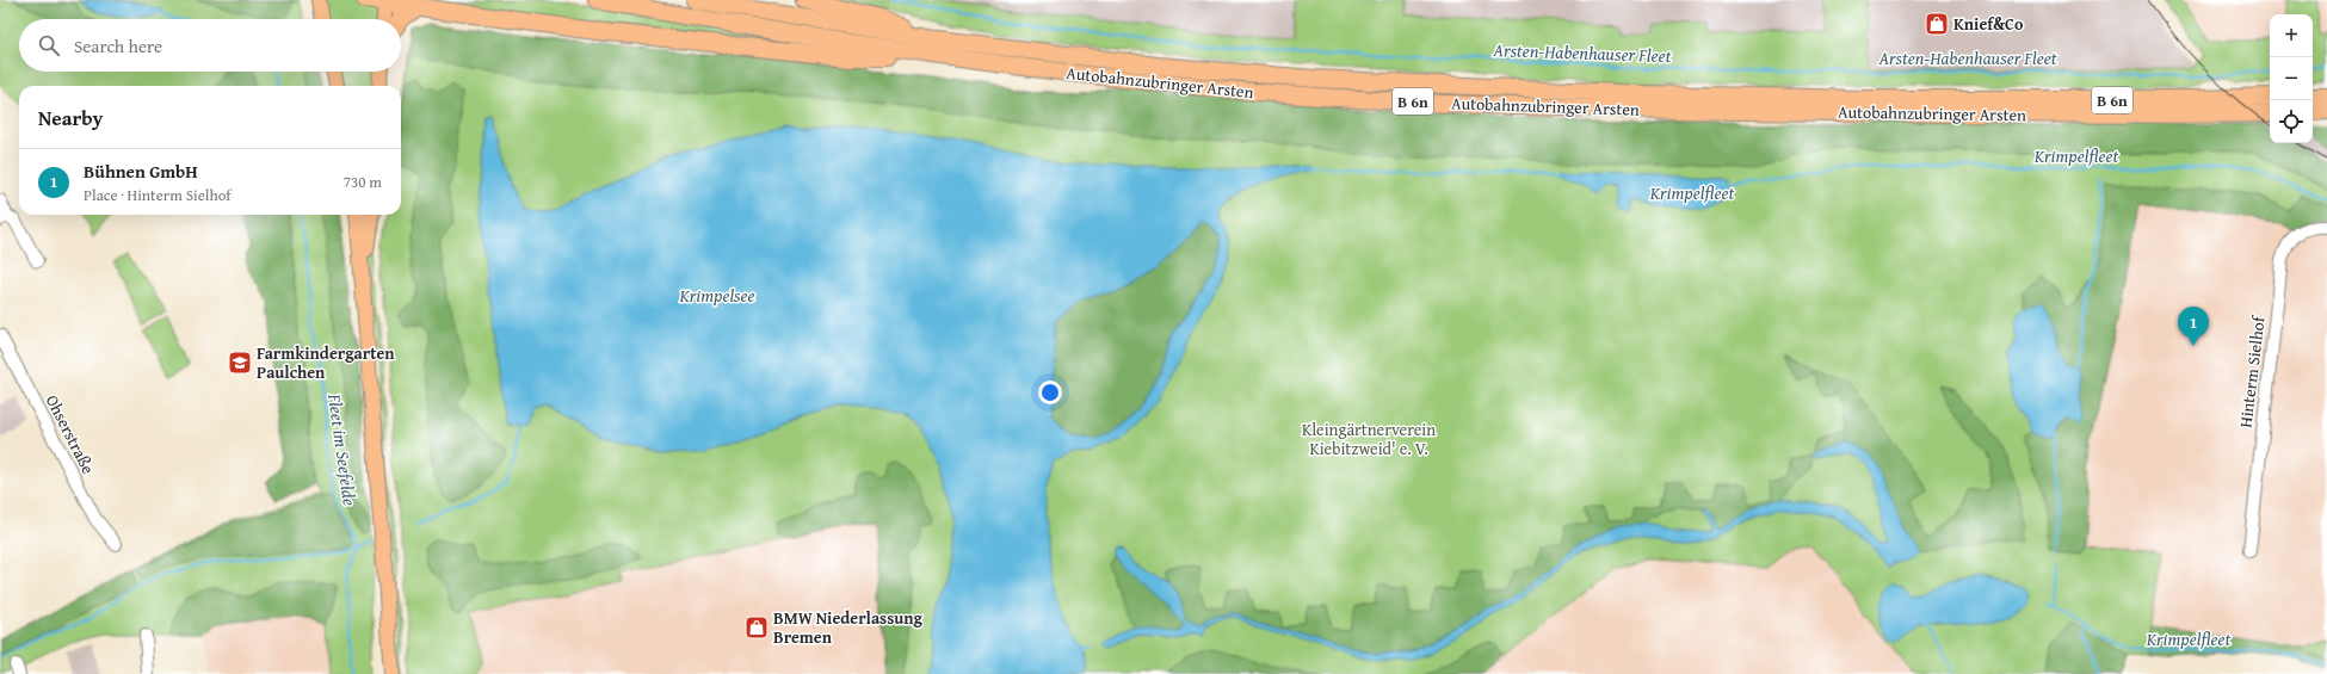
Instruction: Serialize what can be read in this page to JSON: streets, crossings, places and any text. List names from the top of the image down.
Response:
{
  "streets": {
    "highway": ["Autobahnzubringer Arsten", "B 6n"],
    "street": ["Hinterm Sielhof", "Ohserstraße"]
  },
  "water": [
    "Arsten-Habenhauser Fleet",
    "Krimpelfleet",
    "Krimpelsee",
    "Fleet im Seefelde"
  ],
  "parks": ["Kleingärtnerverein Kiebitzweid' e. V."],
  "places": {
    "shop": ["Knief&Co", "BMW Niederlassung Bremen"],
    "school or university": ["Farmkindergarten Paulchen"]
  },
  "page": {
    "map_buttons": ["+", "−"],
    "search": "Search here",
    "heading": "Nearby",
    "list": [
      {
        "mark": "1",
        "name": "Bühnen GmbH",
        "note": "Place · Hinterm Sielhof",
        "value": "730 m"
      }
    ],
    "pins": "1"
  }
}
